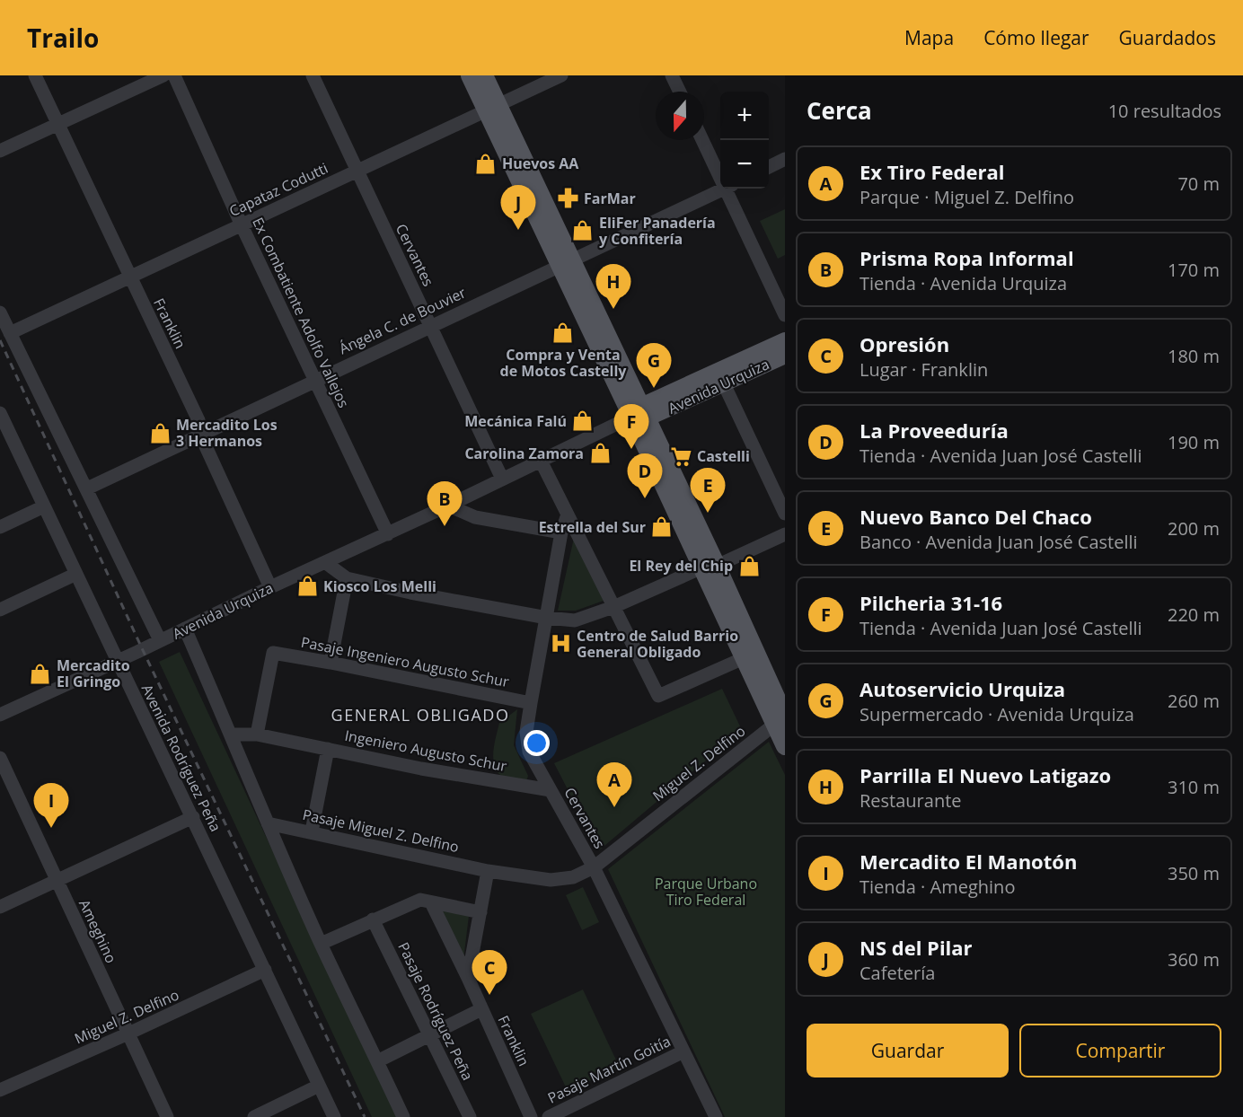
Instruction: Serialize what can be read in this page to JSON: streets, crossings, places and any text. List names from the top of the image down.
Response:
{
  "streets": {
    "main road": ["Avenida Urquiza"],
    "street": [
      "Capataz Codutti",
      "Cervantes",
      "Ex Combatiente Adolfo Vallejos",
      "Ángela C. de Bouvier",
      "Franklin",
      "Pasaje Ingeniero Augusto Schur",
      "Ingeniero Augusto Schur",
      "Avenida Rodríguez Peña",
      "Miguel Z. Delfino",
      "Pasaje Miguel Z. Delfino",
      "Ameghino",
      "Pasaje Rodríguez Peña",
      "Pasaje Martín Goitía"
    ]
  },
  "crossings": [
    ["Capataz Codutti", "Cervantes"],
    ["Capataz Codutti", "Ex Combatiente Adolfo Vallejos"],
    ["Capataz Codutti", "Franklin"],
    ["Cervantes", "Ángela C. de Bouvier"],
    ["Cervantes", "Avenida Urquiza"],
    ["Cervantes", "Pasaje Ingeniero Augusto Schur"],
    ["Cervantes", "Ingeniero Augusto Schur"],
    ["Cervantes", "Miguel Z. Delfino"],
    ["Cervantes", "Pasaje Martín Goitía"],
    ["Ex Combatiente Adolfo Vallejos", "Ángela C. de Bouvier"],
    ["Ex Combatiente Adolfo Vallejos", "Avenida Urquiza"],
    ["Ángela C. de Bouvier", "Franklin"],
    ["Franklin", "Avenida Urquiza"],
    ["Avenida Urquiza", "Avenida Rodríguez Peña"],
    ["Pasaje Ingeniero Augusto Schur", "Ingeniero Augusto Schur"],
    ["Avenida Rodríguez Peña", "Miguel Z. Delfino"],
    ["Miguel Z. Delfino", "Pasaje Miguel Z. Delfino"],
    ["Miguel Z. Delfino", "Ameghino"]
  ],
  "districts": ["GENERAL OBLIGADO"],
  "parks": ["Parque Urbano Tiro Federal"],
  "places": {
    "shop": [
      "Huevos AA",
      "EliFer Panadería y Confitería",
      "Compra y Venta de Motos Castelly",
      "Mecánica Falú",
      "Mercadito Los 3 Hermanos",
      "Carolina Zamora",
      "Estrella del Sur",
      "El Rey del Chip",
      "Kiosco Los Melli",
      "Mercadito El Gringo"
    ],
    "pharmacy": ["FarMar"],
    "supermarket": ["Castelli"],
    "hospital": ["Centro de Salud Barrio General Obligado"]
  },
  "north": "bottom",
  "page": {
    "header": "Trailo",
    "nav": ["Mapa", "Cómo llegar", "Guardados"],
    "heading": ["Cerca", "10 resultados"],
    "map_buttons": ["+", "−"],
    "list": [
      {
        "mark": "A",
        "name": "Ex Tiro Federal",
        "note": "Parque · Miguel Z. Delfino",
        "value": "70 m"
      },
      {
        "mark": "B",
        "name": "Prisma Ropa Informal",
        "note": "Tienda · Avenida Urquiza",
        "value": "170 m"
      },
      {
        "mark": "C",
        "name": "Opresión",
        "note": "Lugar · Franklin",
        "value": "180 m"
      },
      {
        "mark": "D",
        "name": "La Proveeduría",
        "note": "Tienda · Avenida Juan José Castelli",
        "value": "190 m"
      },
      {
        "mark": "E",
        "name": "Nuevo Banco Del Chaco",
        "note": "Banco · Avenida Juan José Castelli",
        "value": "200 m"
      },
      {
        "mark": "F",
        "name": "Pilcheria 31-16",
        "note": "Tienda · Avenida Juan José Castelli",
        "value": "220 m"
      },
      {
        "mark": "G",
        "name": "Autoservicio Urquiza",
        "note": "Supermercado · Avenida Urquiza",
        "value": "260 m"
      },
      {
        "mark": "H",
        "name": "Parrilla El Nuevo Latigazo",
        "note": "Restaurante",
        "value": "310 m"
      },
      {
        "mark": "I",
        "name": "Mercadito El Manotón",
        "note": "Tienda · Ameghino",
        "value": "350 m"
      },
      {
        "mark": "J",
        "name": "NS del Pilar",
        "note": "Cafetería",
        "value": "360 m"
      }
    ],
    "pins": [
      "J",
      "H",
      "G",
      "F",
      "D",
      "E",
      "B",
      "A",
      "I",
      "C"
    ],
    "buttons": ["Guardar", "Compartir"]
  }
}
